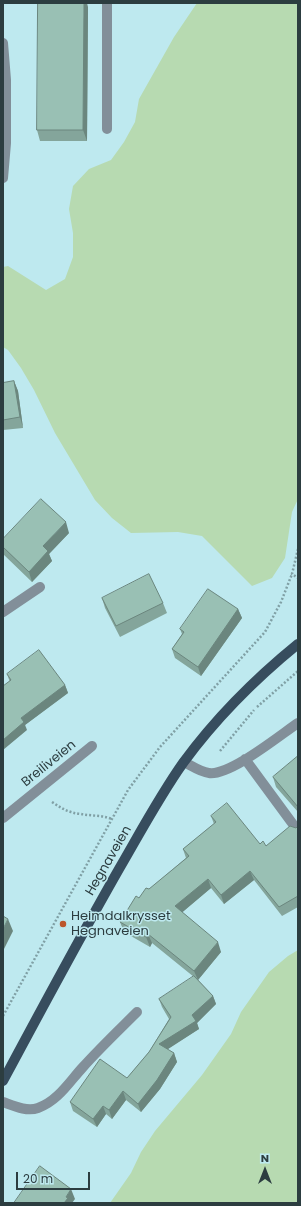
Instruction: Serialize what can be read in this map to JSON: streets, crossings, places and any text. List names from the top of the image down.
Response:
{
  "streets": {
    "main road": ["Hegnaveien"],
    "street": ["Breiliveien"]
  },
  "places": ["Heimdalkrysset Hegnaveien"],
  "scale_bar": "20 m",
  "north": "top"
}
